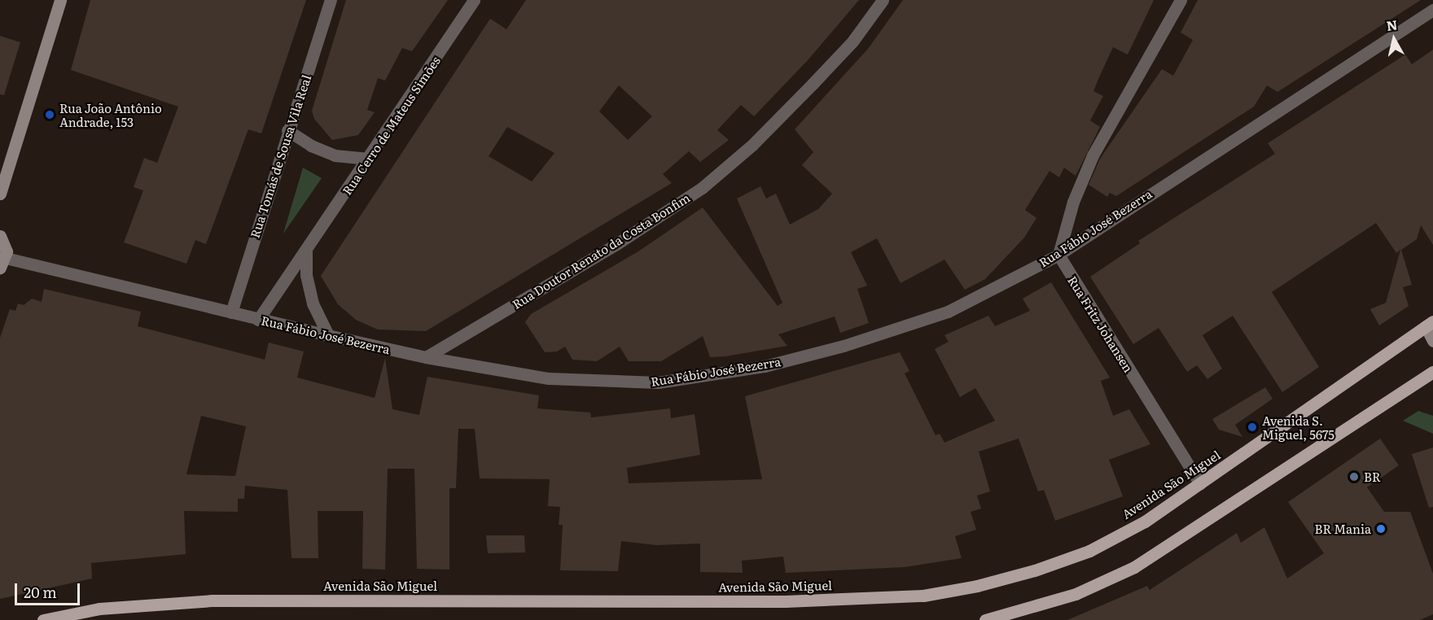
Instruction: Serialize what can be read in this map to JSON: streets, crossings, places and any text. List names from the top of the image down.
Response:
{
  "streets": {
    "main road": ["Avenida São Miguel"],
    "street": [
      "Rua Cerro de Mateus Simões",
      "Rua Tomás de Sousa Vila Real",
      "Rua Fábio José Bezerra",
      "Rua Doutor Renato da Costa Bonfim",
      "Rua Fritz Johansen"
    ]
  },
  "crossings": [
    ["Rua Cerro de Mateus Simões", "Rua Fábio José Bezerra"],
    ["Rua Tomás de Sousa Vila Real", "Rua Fábio José Bezerra"],
    ["Rua Fábio José Bezerra", "Rua Doutor Renato da Costa Bonfim"],
    ["Rua Fábio José Bezerra", "Rua Fritz Johansen"],
    ["Rua Fritz Johansen", "Avenida São Miguel"]
  ],
  "places": [
    "Rua João Antônio Andrade, 153",
    "Avenida S. Miguel, 5675",
    "BR",
    "BR Mania"
  ],
  "scale_bar": "20 m",
  "north": "top"
}
